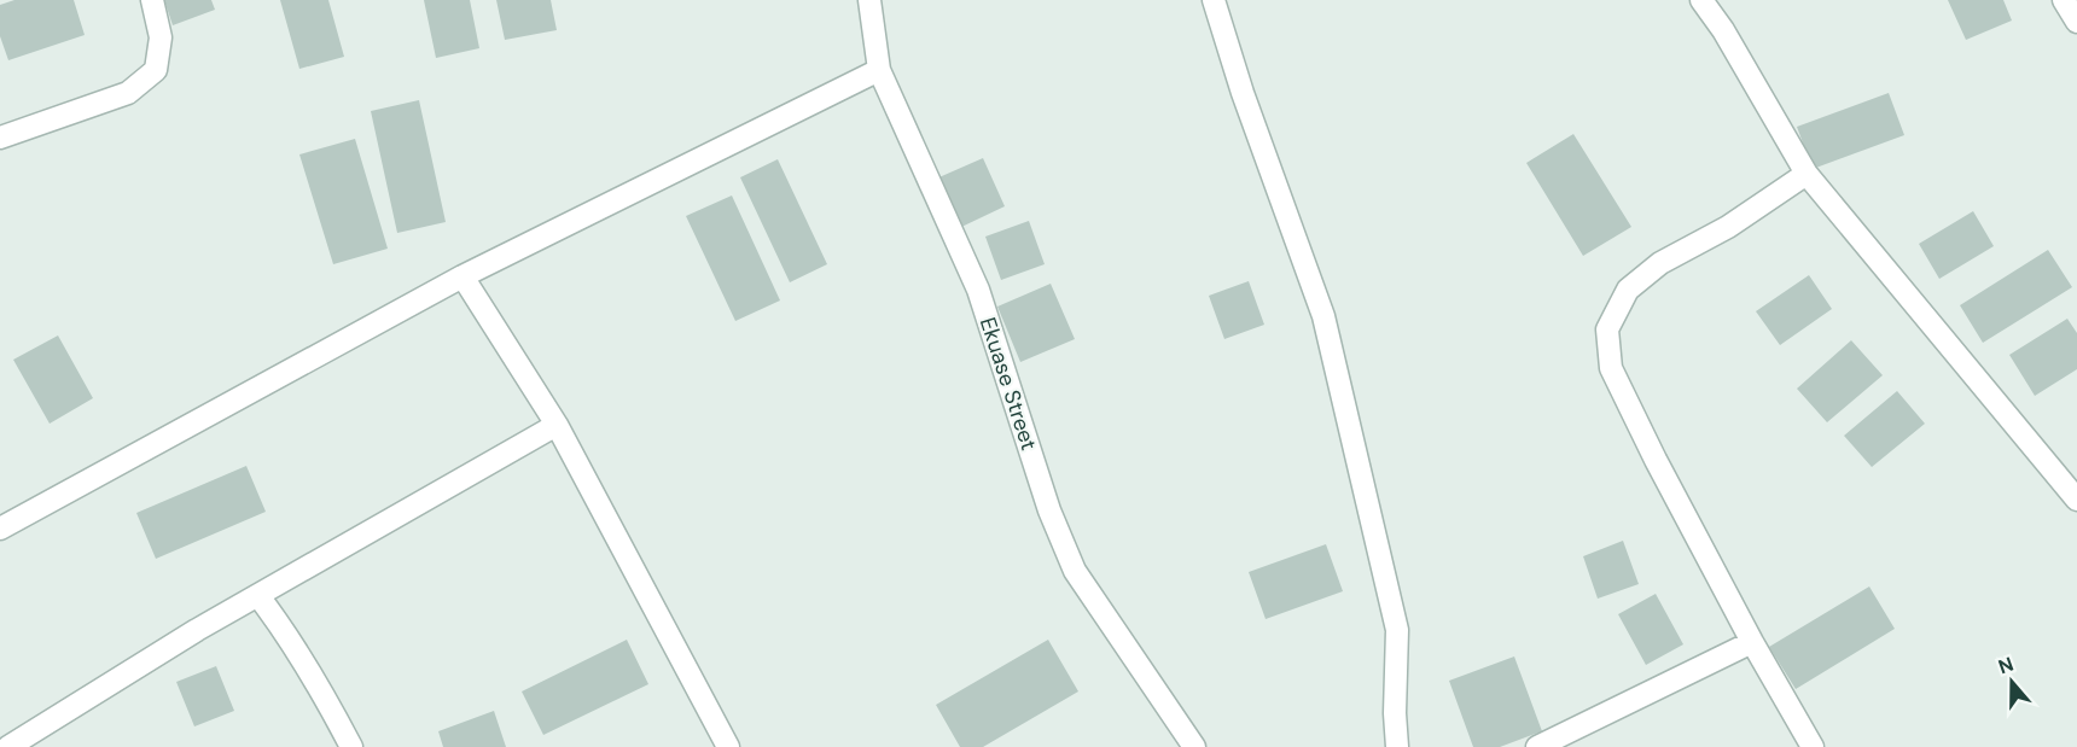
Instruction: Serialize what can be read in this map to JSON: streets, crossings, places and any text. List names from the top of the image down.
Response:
{
  "streets": {
    "street": ["Ekuase Street"]
  },
  "north": "top"
}
